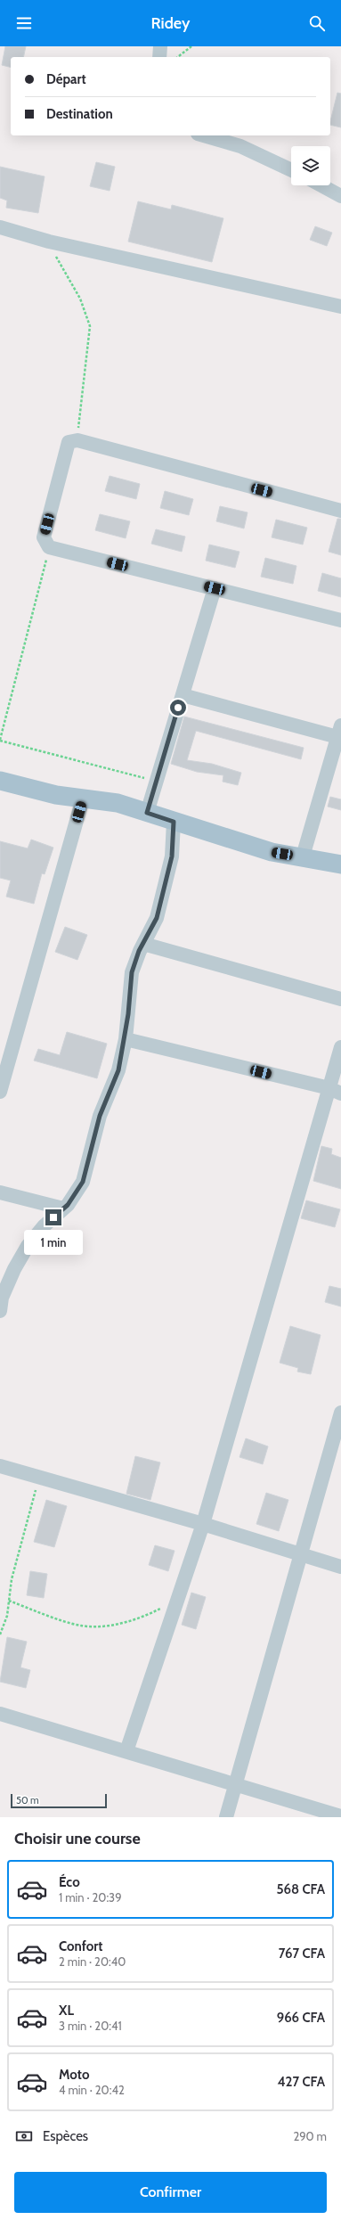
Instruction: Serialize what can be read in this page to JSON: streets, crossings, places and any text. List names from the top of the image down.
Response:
{
  "scale_bar": "50 m",
  "page": {
    "header": "Ridey",
    "banner": ["Départ", "Destination"],
    "bubble": "1 min",
    "scale": "50 m",
    "heading": "Choisir une course",
    "list": [
      {
        "name": "Éco",
        "note": "1 min · 20:39",
        "value": "568 CFA"
      },
      {
        "name": "Confort",
        "note": "2 min · 20:40",
        "value": "767 CFA"
      },
      {
        "name": "XL",
        "note": "3 min · 20:41",
        "value": "966 CFA"
      },
      {
        "name": "Moto",
        "note": "4 min · 20:42",
        "value": "427 CFA"
      }
    ],
    "pay": ["Espèces", "290 m"],
    "buttons": "Confirmer"
  }
}
